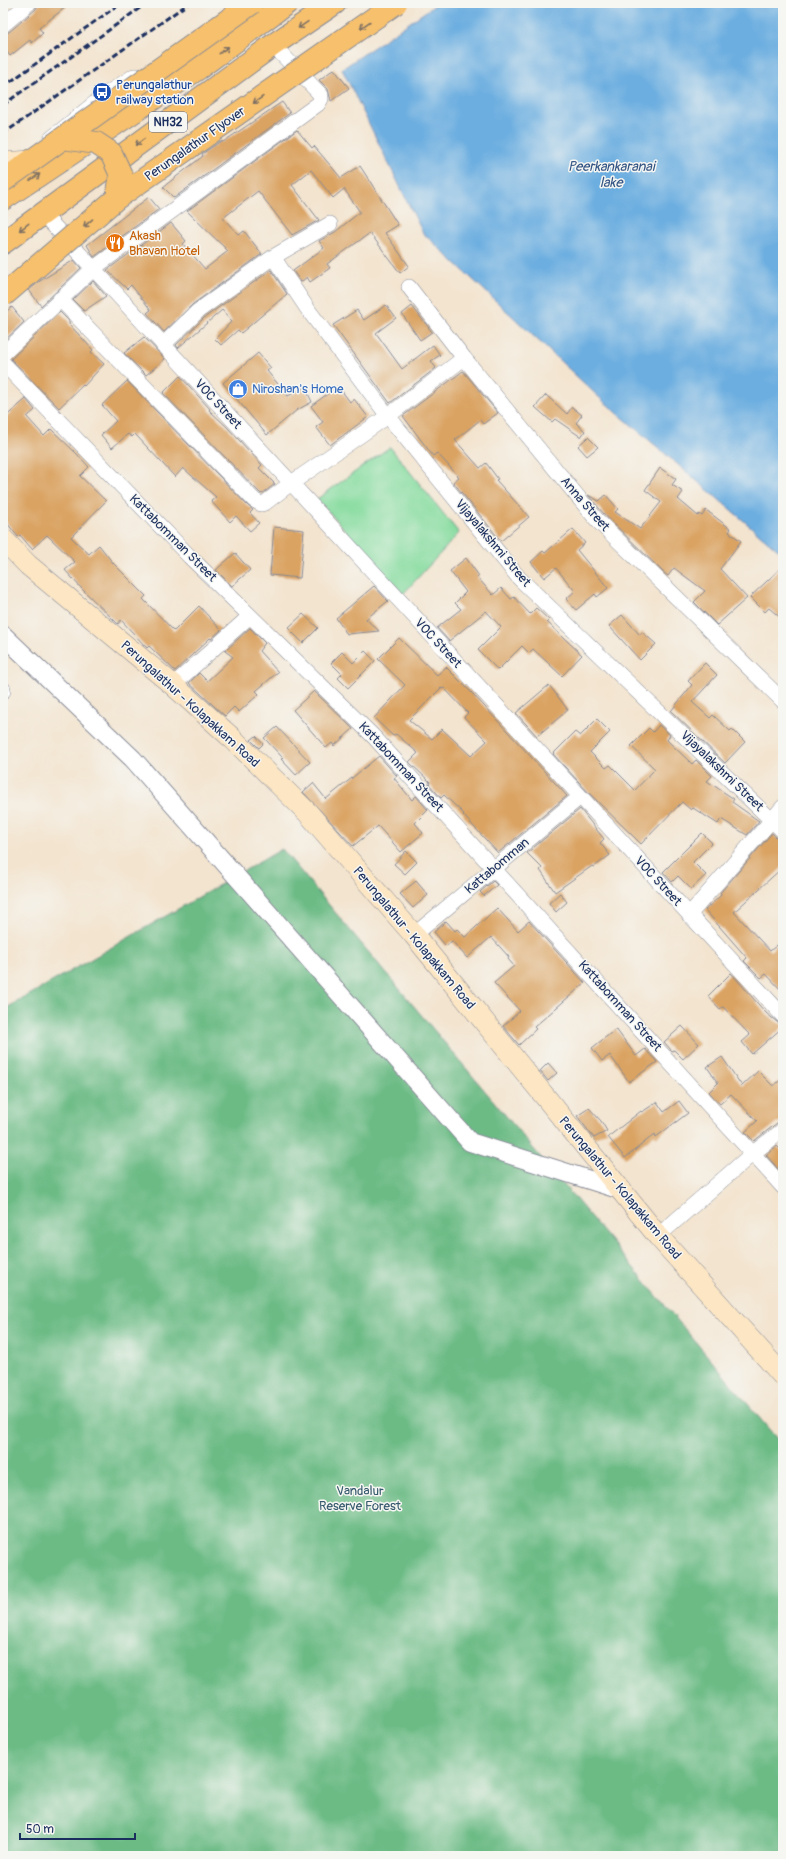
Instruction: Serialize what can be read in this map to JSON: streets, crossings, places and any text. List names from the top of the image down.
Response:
{
  "streets": {
    "highway": ["NH32", "Perungalathur Flyover"],
    "main road": ["Perungalathur - Kolapakkam Road"],
    "street": [
      "VOC Street",
      "Anna Street",
      "Kattabomman Street",
      "Vijayalakshmi Street",
      "Kattabomman"
    ]
  },
  "crossings": [
    ["NH32", "VOC Street"],
    ["VOC Street", "Kattabomman"],
    ["Kattabomman Street", "Kattabomman"],
    ["Perungalathur - Kolapakkam Road", "Kattabomman"]
  ],
  "water": ["Peerkankaranai lake"],
  "parks": ["Vandalur Reserve Forest"],
  "places": {
    "bus stop": ["Perungalathur railway station"],
    "restaurant": ["Akash Bhavan Hotel"],
    "shop": ["Niroshan's Home"]
  },
  "scale_bar": "50 m"
}
